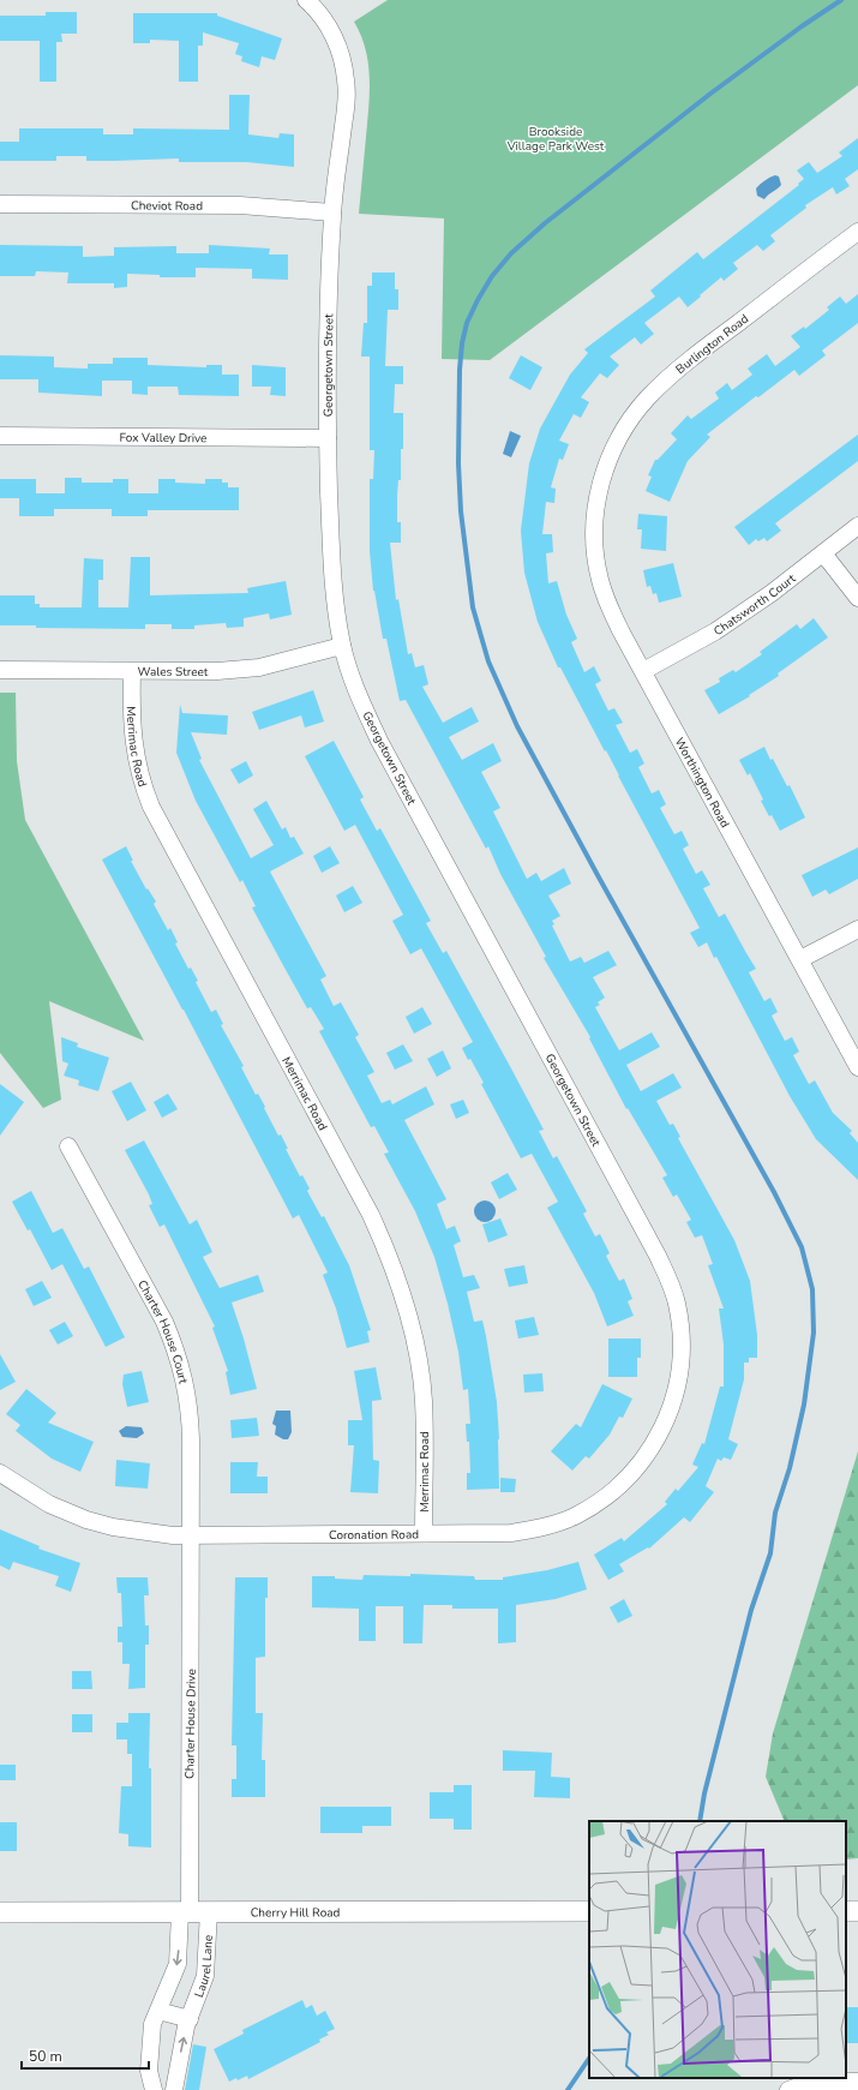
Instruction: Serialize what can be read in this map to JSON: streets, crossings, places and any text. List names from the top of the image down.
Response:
{
  "streets": {
    "main road": ["Cherry Hill Road"],
    "street": [
      "Cheviot Road",
      "Burlington Road",
      "Georgetown Street",
      "Fox Valley Drive",
      "Chatsworth Court",
      "Wales Street",
      "Merrimac Road",
      "Worthington Road",
      "Charter House Court",
      "Coronation Road",
      "Charter House Drive",
      "Laurel Lane"
    ]
  },
  "crossings": [
    ["Cheviot Road", "Georgetown Street"],
    ["Burlington Road", "Worthington Road"],
    ["Georgetown Street", "Fox Valley Drive"],
    ["Georgetown Street", "Wales Street"],
    ["Georgetown Street", "Coronation Road"],
    ["Chatsworth Court", "Worthington Road"],
    ["Wales Street", "Merrimac Road"],
    ["Merrimac Road", "Coronation Road"],
    ["Charter House Court", "Coronation Road"],
    ["Charter House Court", "Charter House Drive"],
    ["Coronation Road", "Charter House Drive"],
    ["Charter House Drive", "Cherry Hill Road"],
    ["Charter House Drive", "Laurel Lane"],
    ["Cherry Hill Road", "Laurel Lane"]
  ],
  "parks": ["Brookside Village Park West"],
  "scale_bar": "50 m"
}
